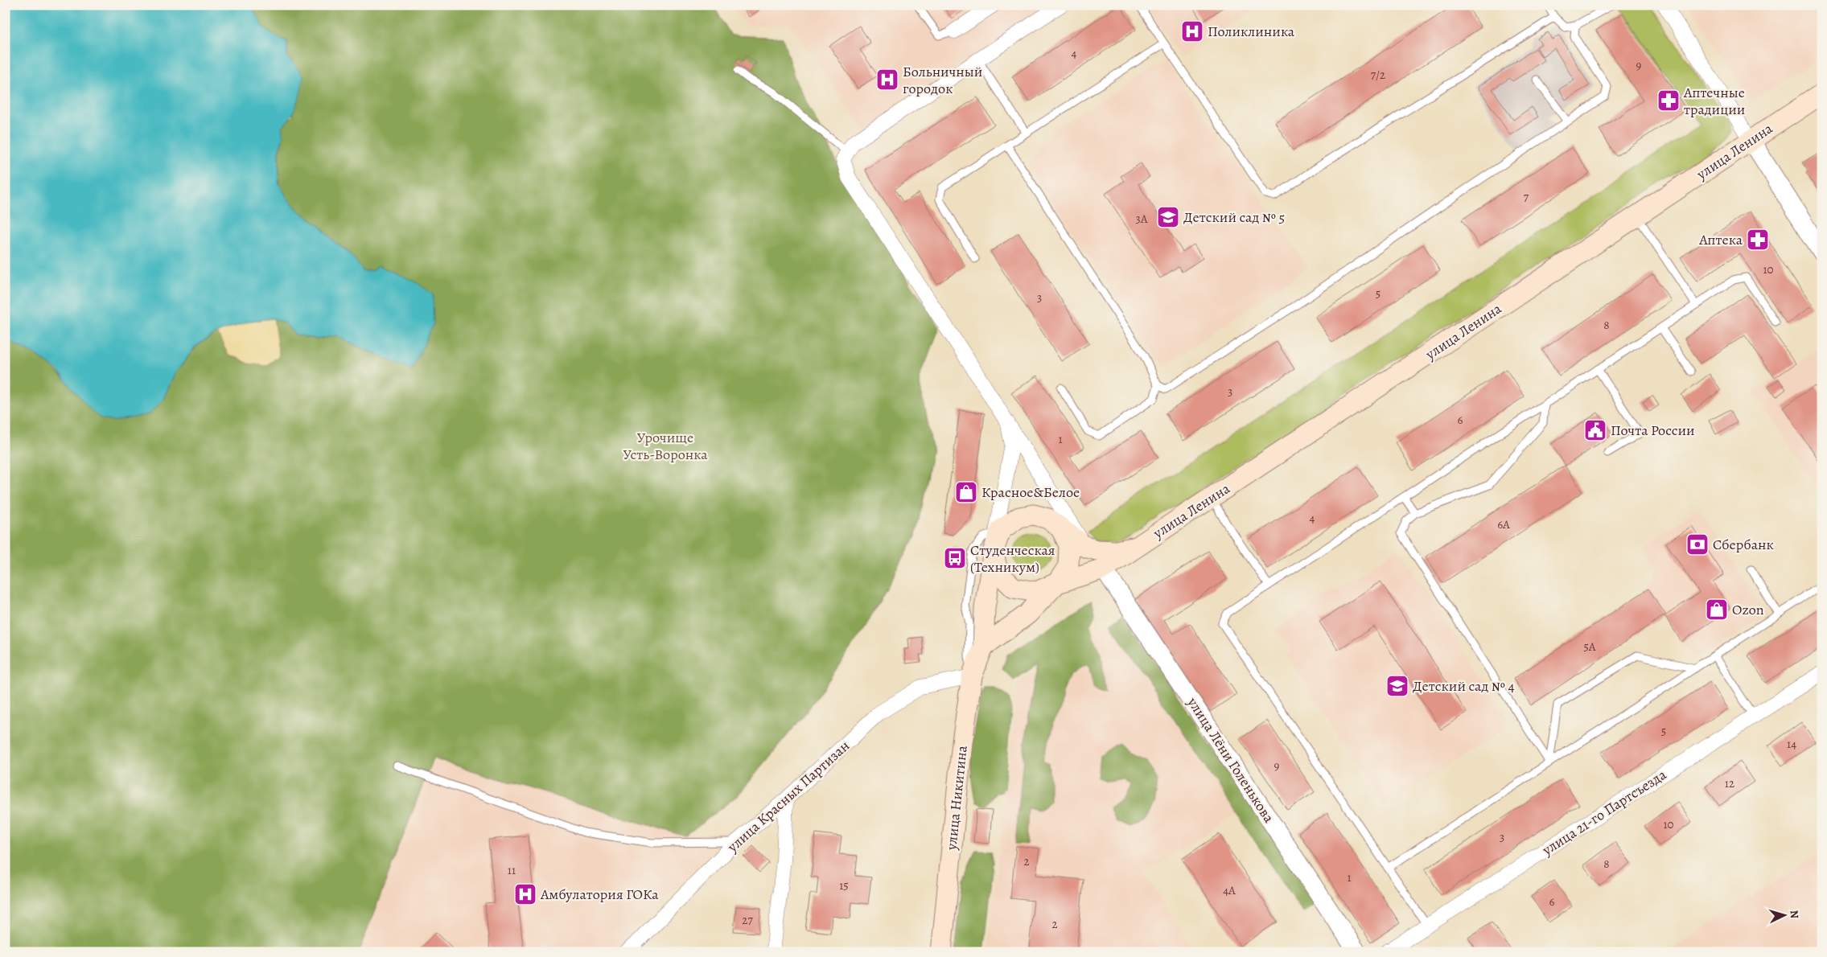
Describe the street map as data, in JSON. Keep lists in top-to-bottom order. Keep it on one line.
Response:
{"streets":{"main road":["улица Ленина","улица Никитина"],"street":["улица Лёни Голенькова","улица Красных Партизан","улица 21-го Партсъезда"]},"crossings":[["улица Ленина","улица Лёни Голенькова"],["улица Ленина","улица Никитина"],["улица Красных Партизан","улица Никитина"]],"parks":["Урочище Усть-Воронка"],"places":{"hospital":["Поликлиника","Больничный городок","Амбулатория ГОКа"],"pharmacy":["Аптечные традиции","Аптека"],"school or university":["Детский сад № 5","Детский сад № 4"],"public building":["Почта России"],"shop":["Красное&Белое","Ozon"],"bank":["Сбербанк"],"bus stop":["Студенческая (Техникум)"]},"house_numbers":["4","9","7/2","7","3А","10","5","3","8","3","6","1","4","6А","5А","5","14","9","12","10","3","2","8","11","1","15","4А","6","27","2"],"north":"right"}
